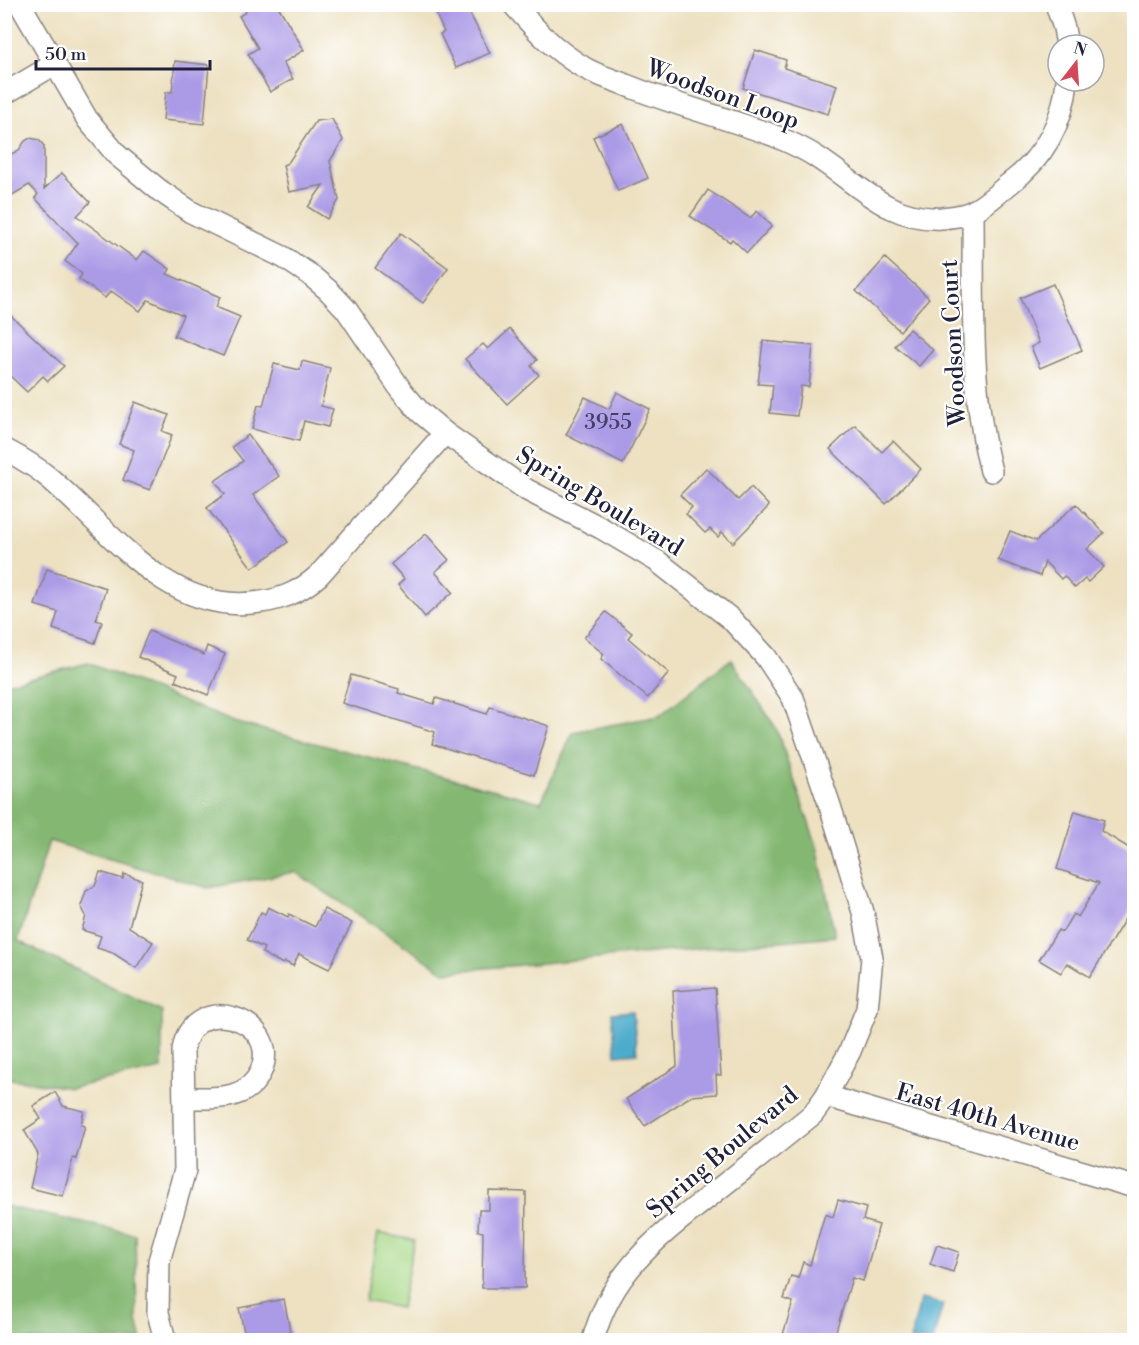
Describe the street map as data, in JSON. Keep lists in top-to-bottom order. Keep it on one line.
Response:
{"streets":{"street":["Woodson Loop","Woodson Court","Spring Boulevard","East 40th Avenue"]},"crossings":[["Woodson Loop","Woodson Court"],["Spring Boulevard","East 40th Avenue"]],"house_numbers":["3955"],"scale_bar":"50 m","north":"top"}
